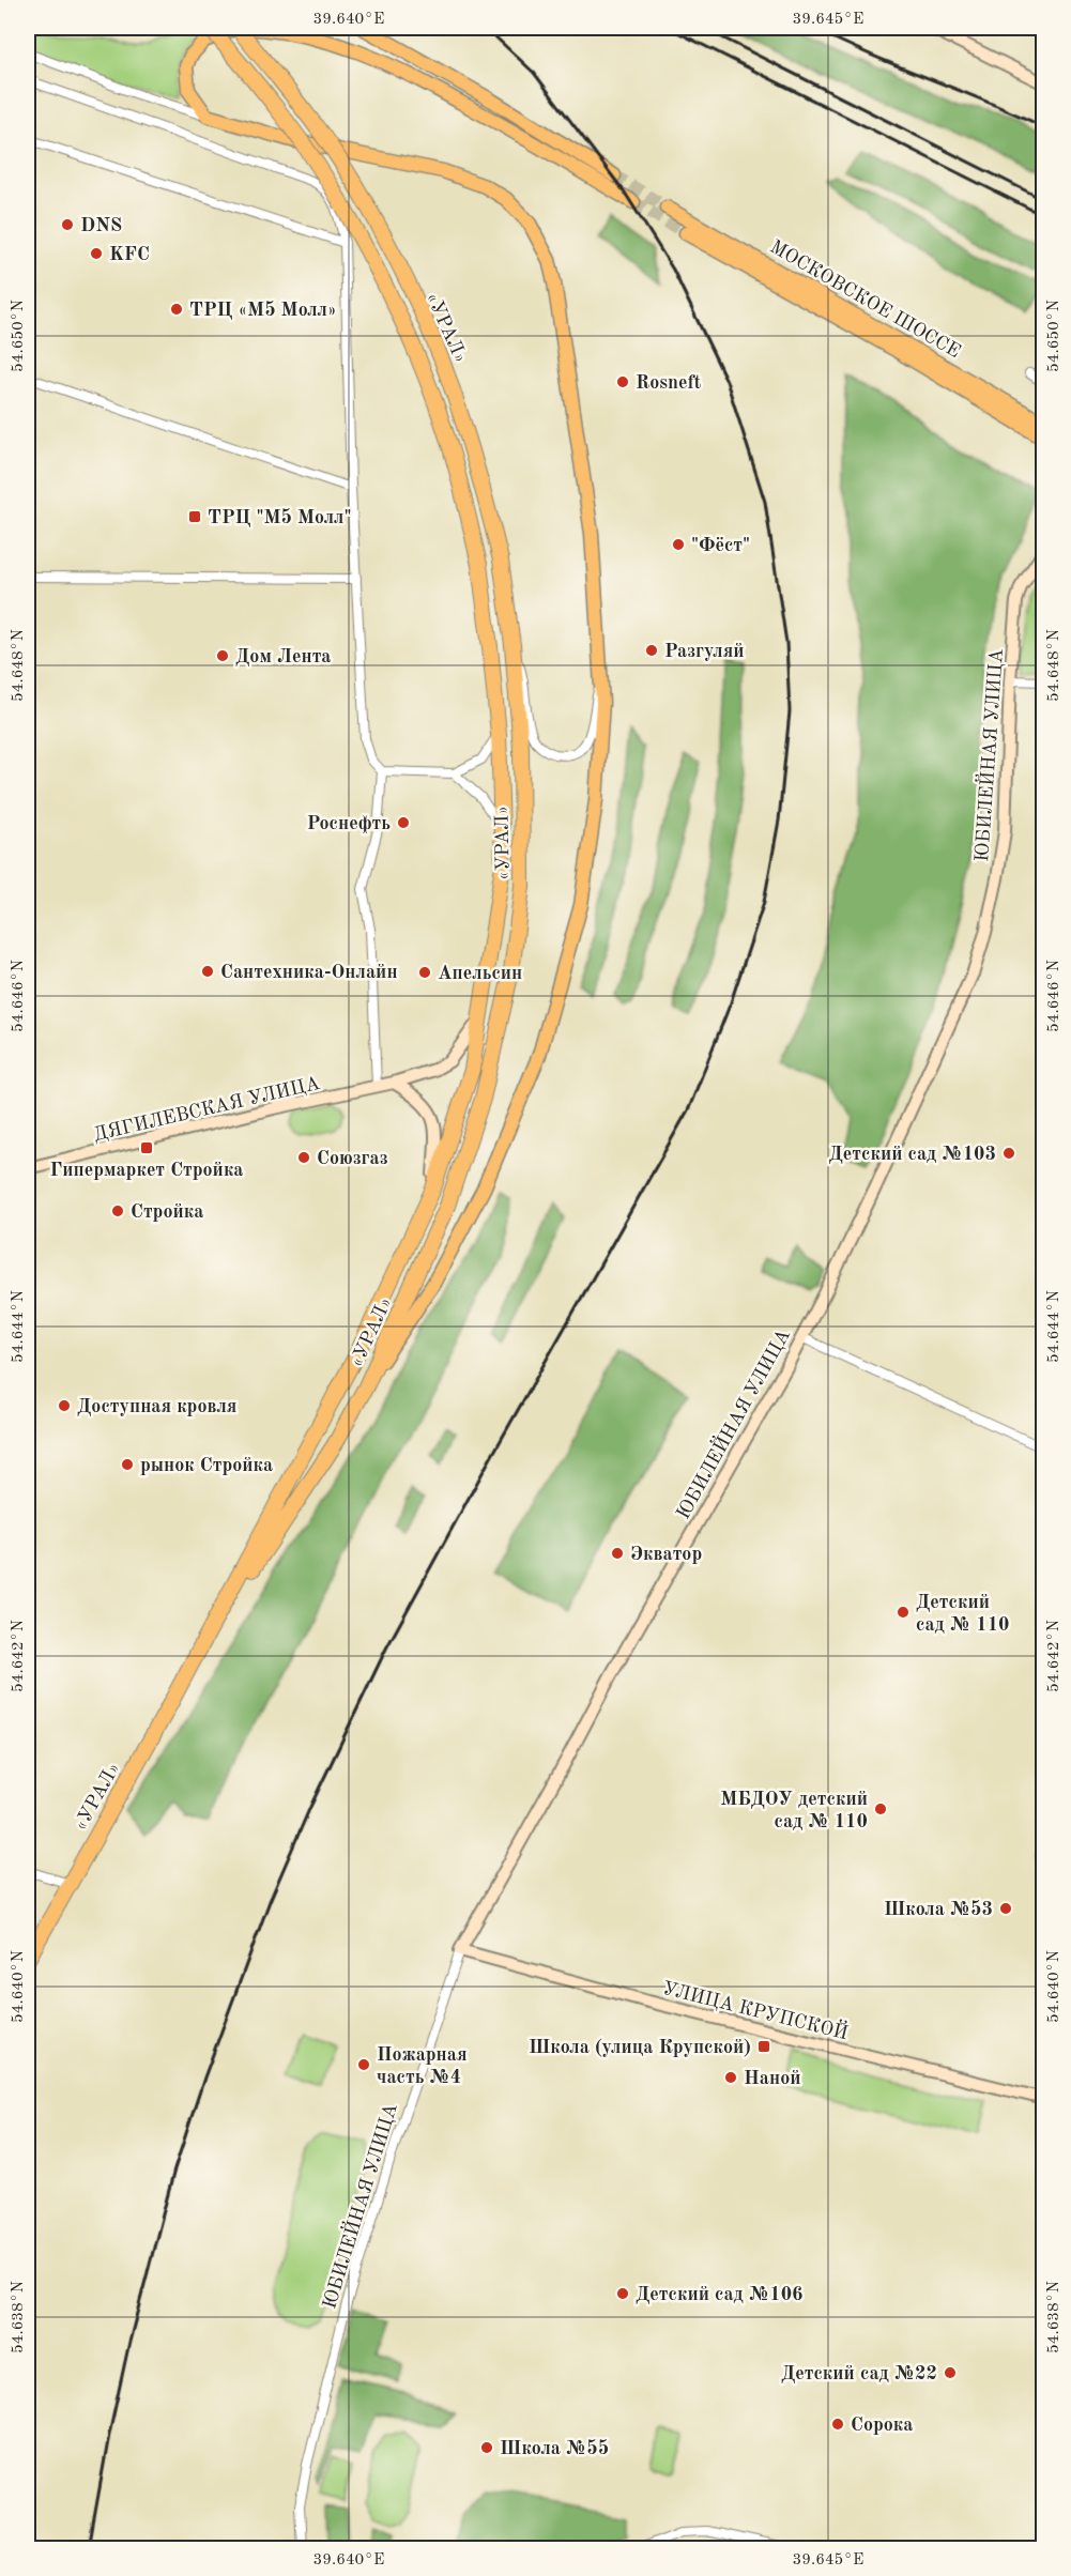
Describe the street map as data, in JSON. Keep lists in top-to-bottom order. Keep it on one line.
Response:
{"streets":{"highway":["«УРАЛ»"],"main road":["МОСКОВСКОЕ ШОССЕ"],"street":["ЮБИЛЕЙНАЯ УЛИЦА","ДЯГИЛЕВСКАЯ УЛИЦА","УЛИЦА КРУПСКОЙ"]},"crossings":[["«УРАЛ»","ДЯГИЛЕВСКАЯ УЛИЦА"],["ЮБИЛЕЙНАЯ УЛИЦА","УЛИЦА КРУПСКОЙ"]],"places":{"other":["DNS","KFC","ТРЦ «М5 Молл»","Rosneft","\"Фёст\"","Разгуляй","Дом Лента","Роснефть","Сантехника-Онлайн","Апельсин","Детский сад №103","Союзгаз","Стройка","Доступная кровля","рынок Стройка","Экватор","Детский сад № 110","МБДОУ детский сад № 110","Школа №53","Пожарная часть №4","Наной","Детский сад №106","Детский сад №22","Сорока","Школа №55"],"transit":["ТРЦ \"М5 Молл\"","Гипермаркет Стройка","Школа (улица Крупской)"]},"coordinates":["39.640°E","39.645°E","54.650°N","54.648°N","54.646°N","54.644°N","54.642°N","54.640°N","54.638°N"]}
